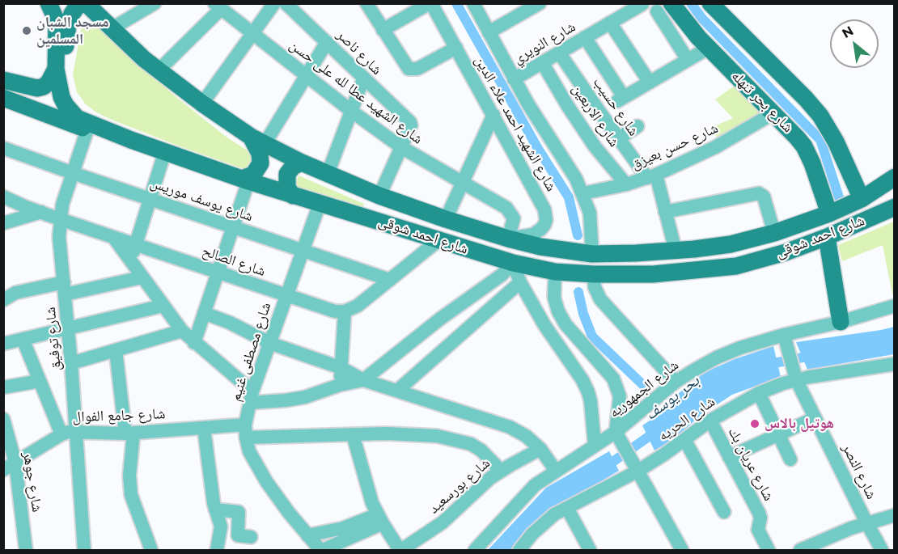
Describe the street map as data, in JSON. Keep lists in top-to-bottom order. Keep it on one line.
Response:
{"streets":{"main road":["شارع بحر تنهله","شارع احمد شوقى"],"street":["شارع النويري","شارع ناصر","شارع الشهيد عطا لله على حسن","شارع حسيب","شارع الاربعين","شارع الشهيد احمد علاء الدين","شارع حسن بعيزق","شارع يوسف موريس","شارع الصالح","شارع توفيق","شارع مصطفى غنيم","شارع الجمهوريه","شارع جامع الفوال","شارع الحريه","شارع عريان بك","شارع النصر","شارع جوهر","شارع بورسعيد"]},"crossings":[["شارع النويري","شارع حسيب"],["شارع النويري","شارع الاربعين"],["شارع النويري","شارع الشهيد احمد علاء الدين"],["شارع ناصر","شارع الشهيد عطا لله على حسن"],["شارع الشهيد عطا لله على حسن","شارع الشهيد احمد علاء الدين"],["شارع الشهيد عطا لله على حسن","شارع احمد شوقى"],["شارع بحر تنهله","شارع حسن بعيزق"],["شارع بحر تنهله","شارع احمد شوقى"],["شارع حسيب","شارع حسن بعيزق"],["شارع الاربعين","شارع حسن بعيزق"],["شارع الشهيد احمد علاء الدين","شارع حسن بعيزق"],["شارع الشهيد احمد علاء الدين","شارع احمد شوقى"],["شارع يوسف موريس","شارع توفيق"],["شارع يوسف موريس","شارع مصطفى غنيم"],["شارع احمد شوقى","شارع مصطفى غنيم"],["شارع الصالح","شارع توفيق"],["شارع الصالح","شارع مصطفى غنيم"],["شارع توفيق","شارع جامع الفوال"],["شارع مصطفى غنيم","شارع جامع الفوال"],["شارع الجمهوريه","شارع النصر"],["شارع جامع الفوال","شارع جوهر"],["شارع جامع الفوال","شارع بورسعيد"],["شارع الحريه","شارع عريان بك"],["شارع الحريه","شارع النصر"]],"water":["بحر يوسف"],"places":["مسجد الشبان المسلمين","هوتيل بالاس"],"north":"top left"}
